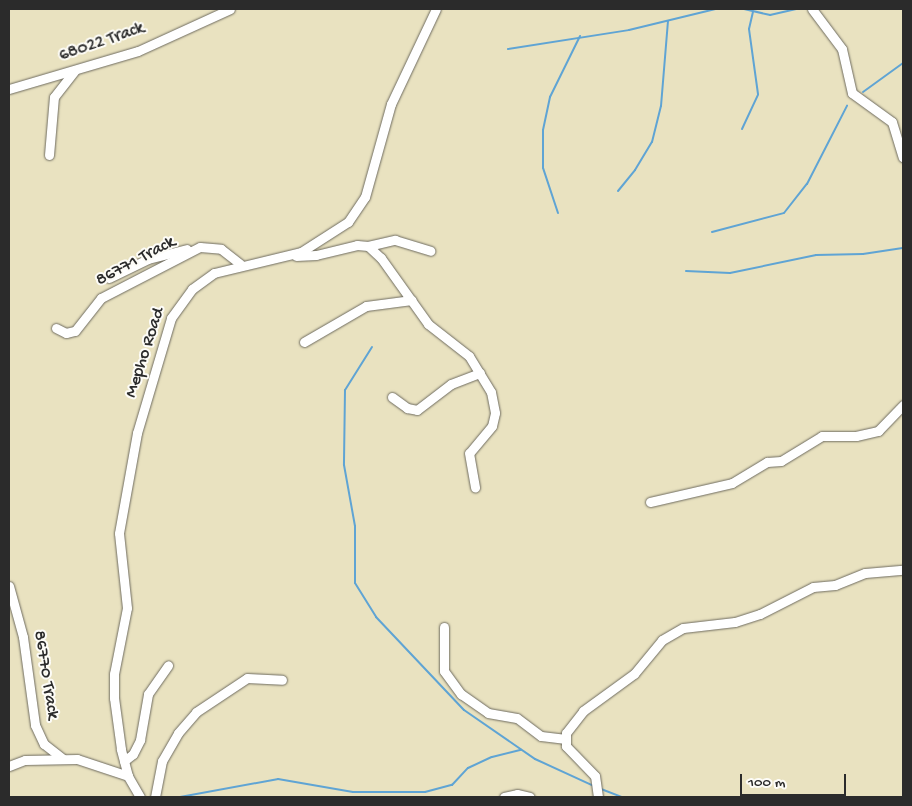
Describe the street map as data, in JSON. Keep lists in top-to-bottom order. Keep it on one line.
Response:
{"streets":{"street":["68022 Track","86771 Track","Mepho Road","86770 Track"]},"crossings":[["86771 Track","Mepho Road"]],"scale_bar":"100 m"}
